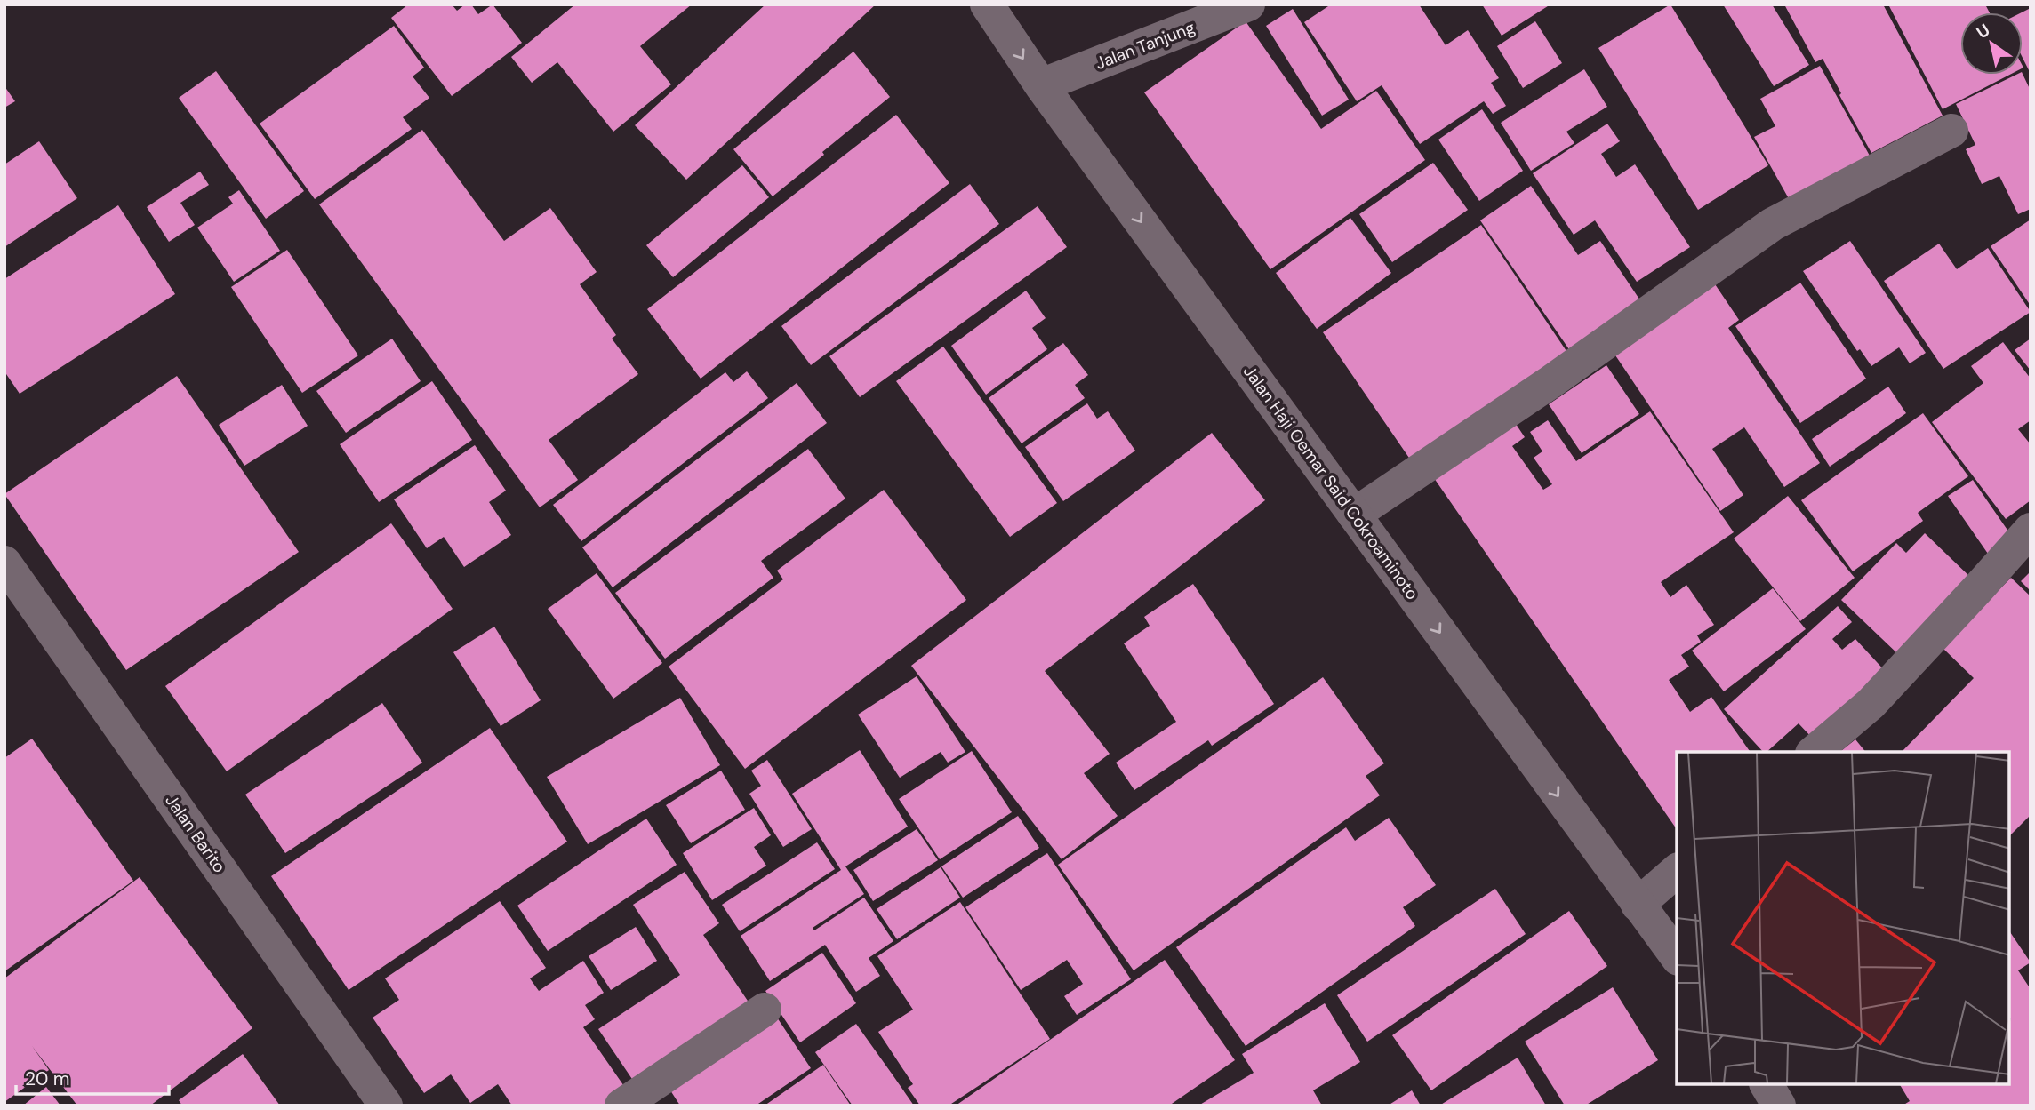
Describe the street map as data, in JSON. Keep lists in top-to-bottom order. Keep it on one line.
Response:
{"streets":{"street":["Jalan Tanjung","Jalan Haji Oemar Said Cokroaminoto","Jalan Barito"]},"crossings":[["Jalan Tanjung","Jalan Haji Oemar Said Cokroaminoto"]],"one_way":["Jalan Haji Oemar Said Cokroaminoto"],"scale_bar":"20 m","north":"top left"}
